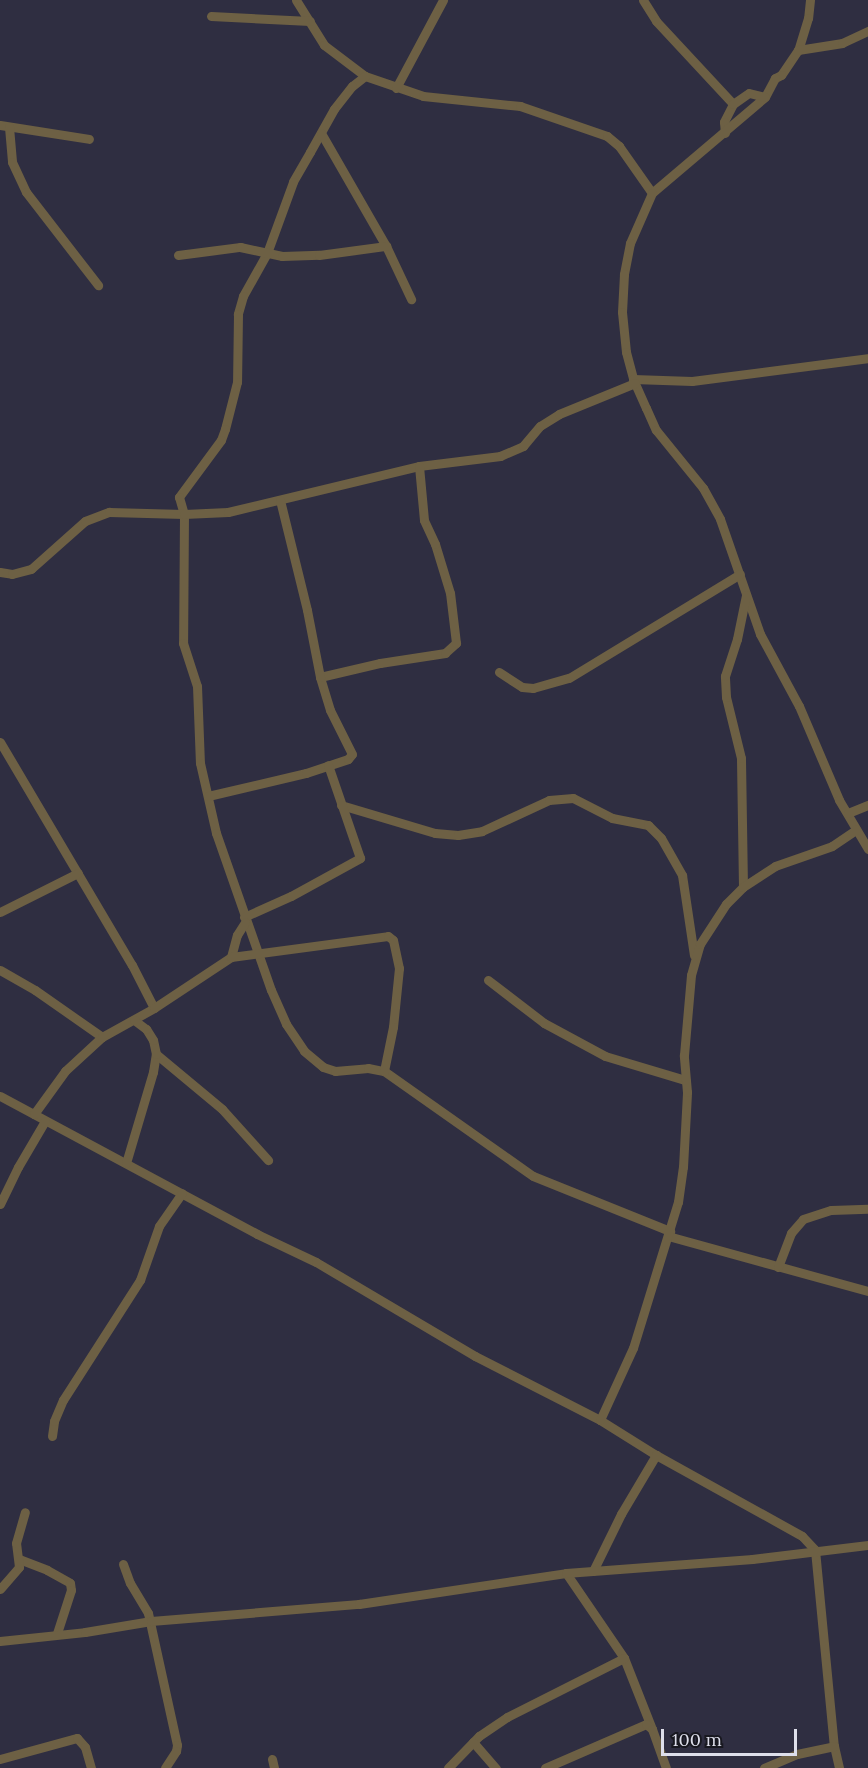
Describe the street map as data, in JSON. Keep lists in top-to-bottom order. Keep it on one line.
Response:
{"scale_bar":"100 m"}
